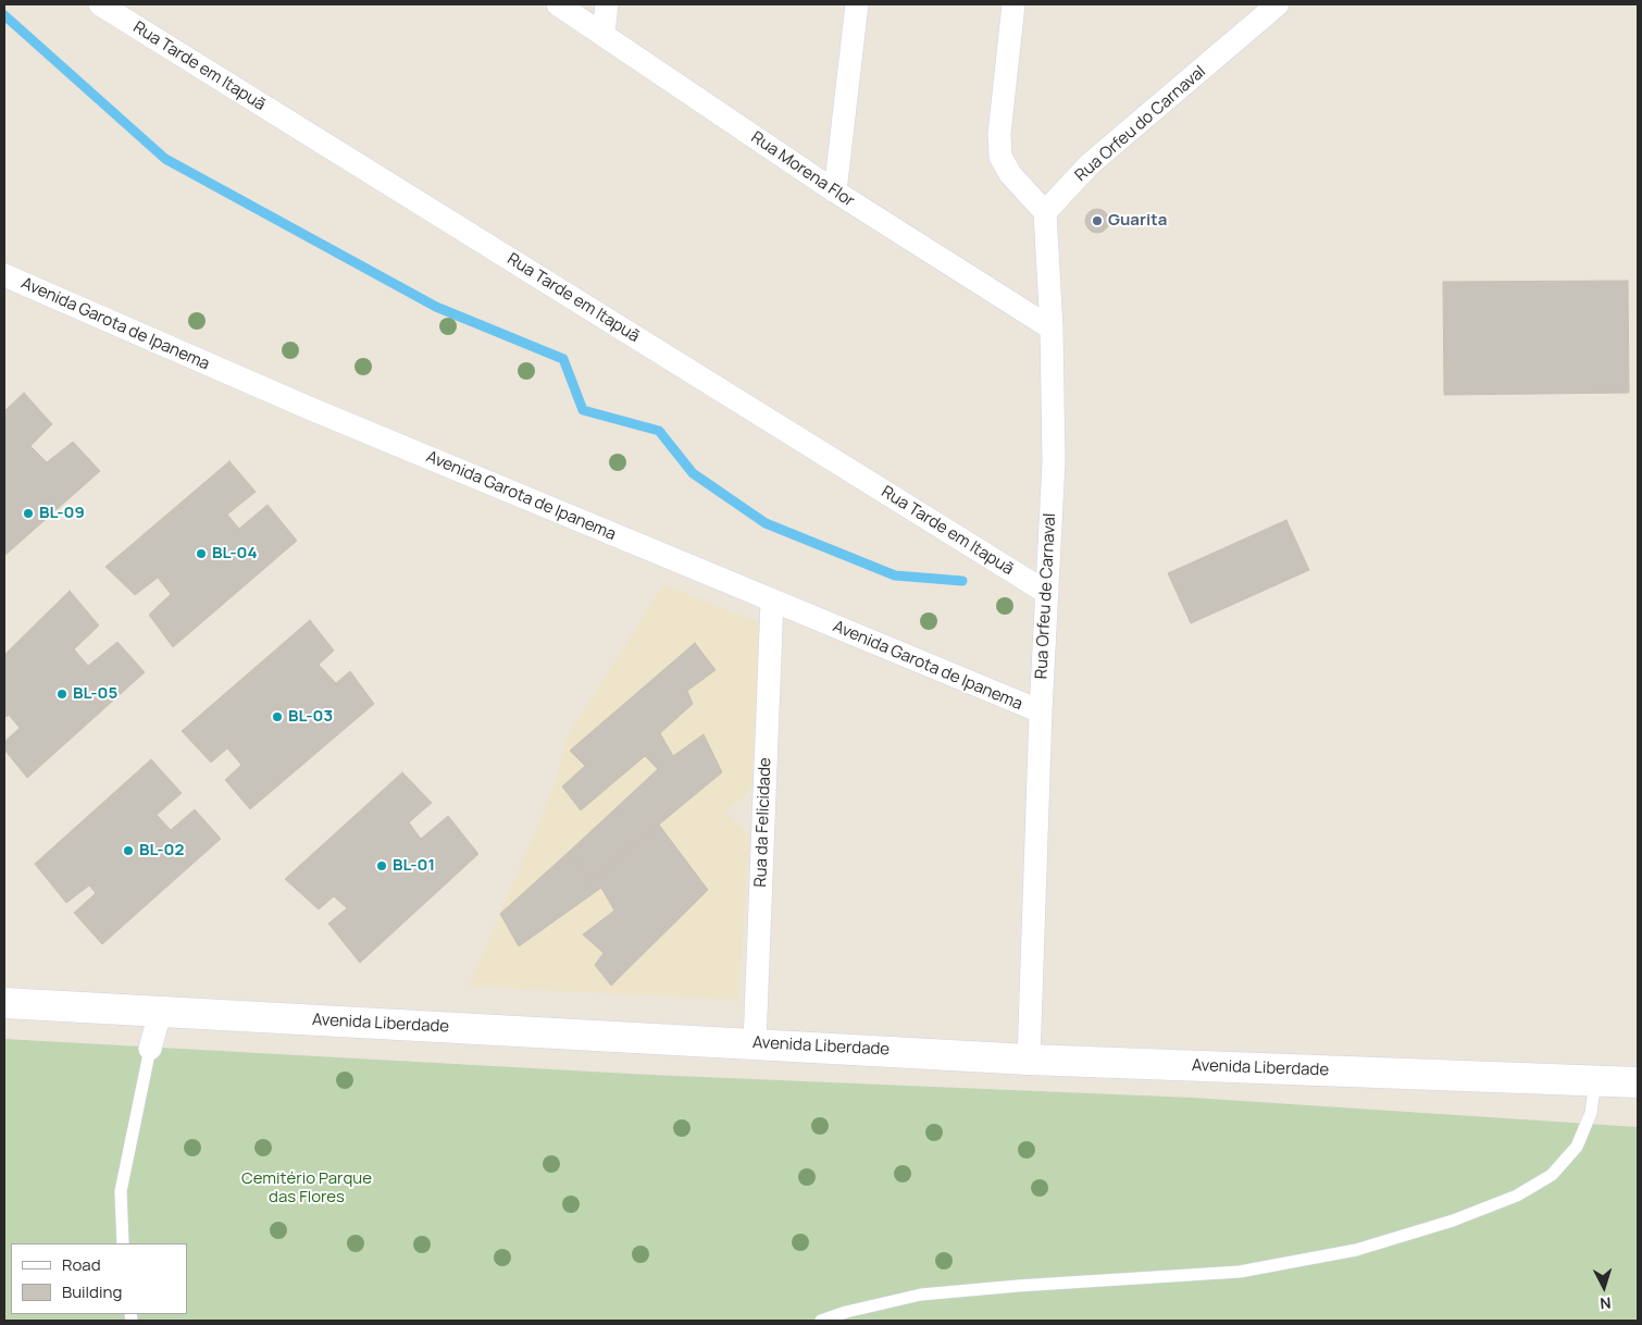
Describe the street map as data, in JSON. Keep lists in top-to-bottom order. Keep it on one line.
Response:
{"streets":{"main road":["Avenida Liberdade"],"street":["Rua Tarde em Itapuã","Rua Orfeu do Carnaval","Rua Morena Flor","Avenida Garota de Ipanema","Rua Orfeu de Carnaval","Rua da Felicidade"]},"crossings":[["Rua Tarde em Itapuã","Rua Orfeu de Carnaval"],["Rua Morena Flor","Rua Orfeu de Carnaval"],["Avenida Garota de Ipanema","Rua Orfeu de Carnaval"],["Avenida Garota de Ipanema","Rua da Felicidade"],["Rua Orfeu de Carnaval","Avenida Liberdade"],["Rua da Felicidade","Avenida Liberdade"]],"parks":["Cemitério Parque das Flores"],"places":["Guarita","BL-09","BL-04","BL-05","BL-03","BL-02","BL-01"],"legend":["Road","Building"],"north":"bottom"}
